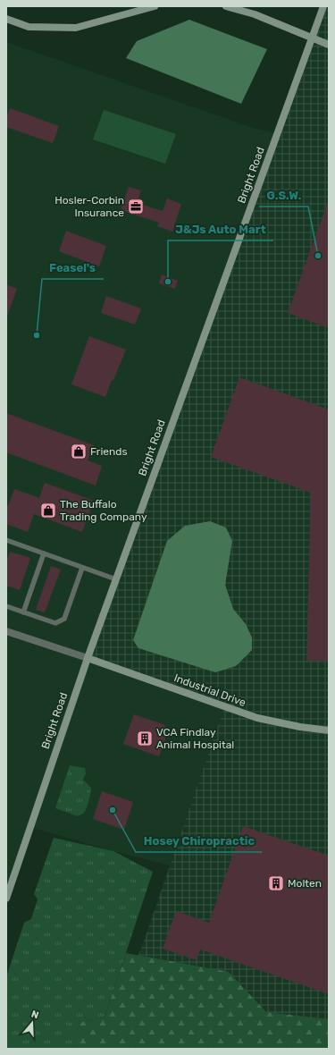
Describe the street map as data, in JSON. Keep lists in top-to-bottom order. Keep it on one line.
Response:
{"streets":{"main road":["Bright Road","Industrial Drive"]},"crossings":[["Bright Road","Industrial Drive"]],"places":{"office":["Hosler-Corbin Insurance"],"other":["G.S.W.","J&Js Auto Mart","Feasel's","Hosey Chiropractic"],"shop":["Friends","The Buffalo Trading Company"],"building":["VCA Findlay Animal Hospital","Molten"]},"north":"top"}
